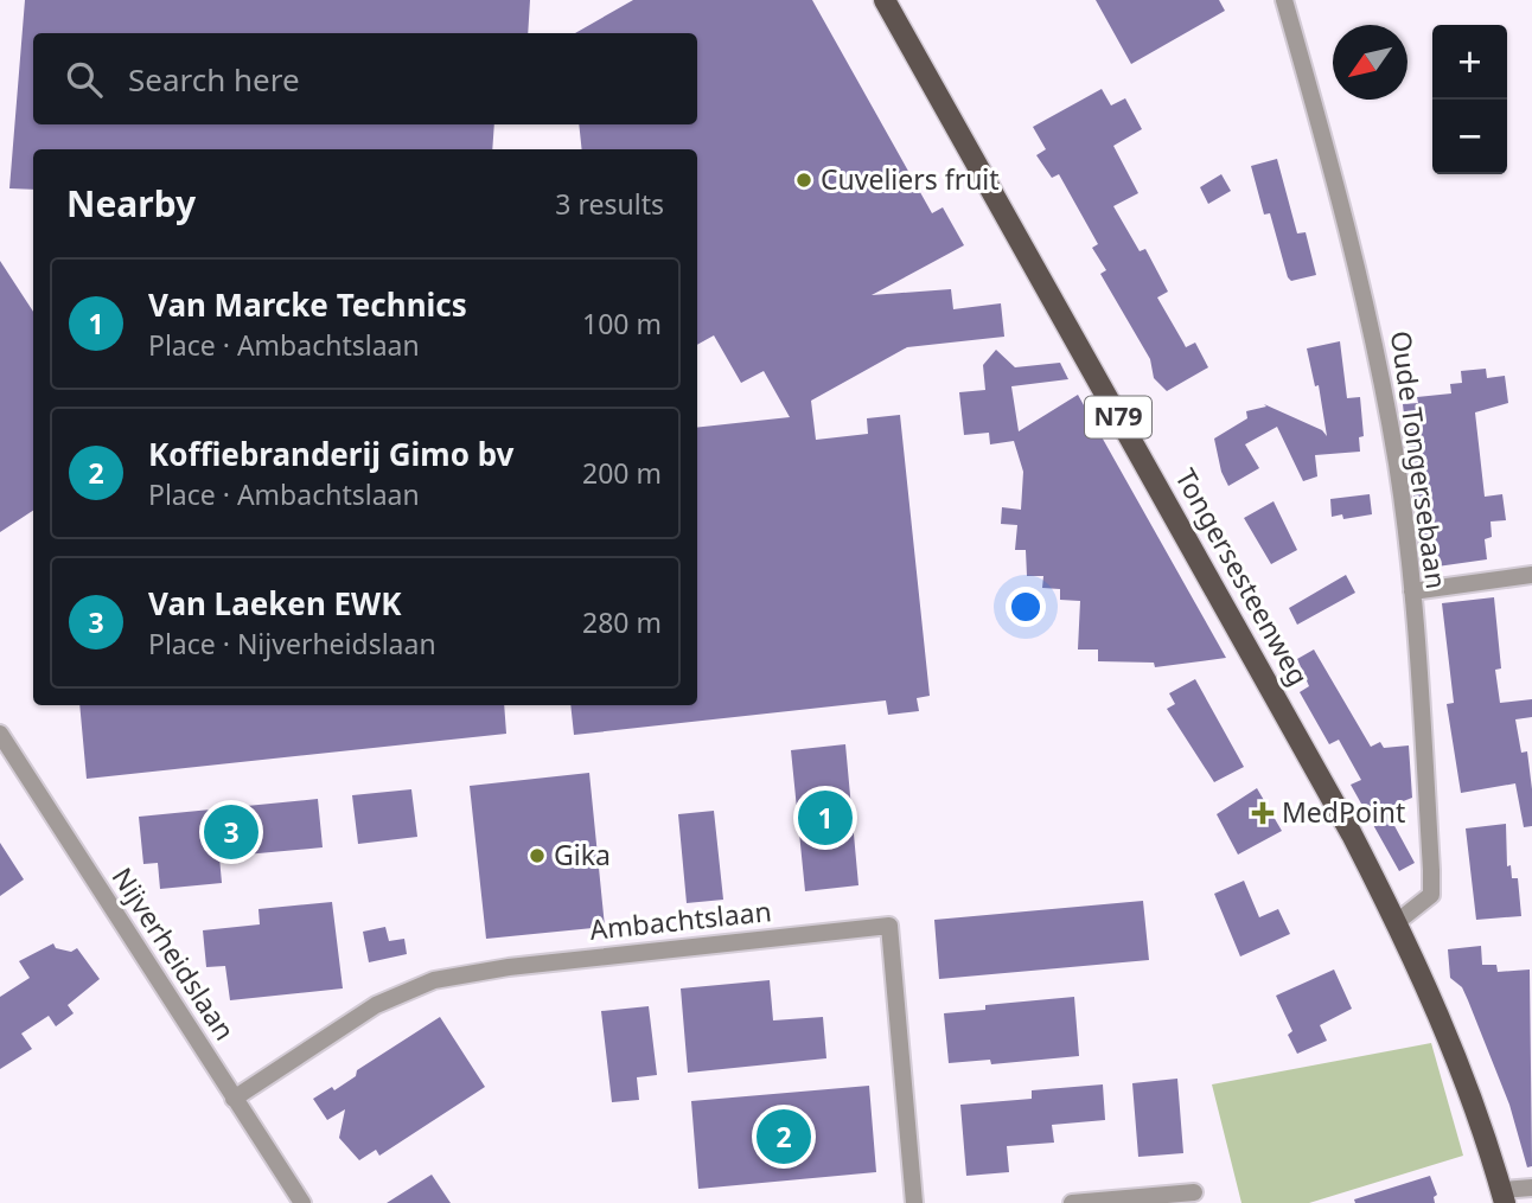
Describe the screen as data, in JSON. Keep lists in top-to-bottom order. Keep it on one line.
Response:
{"streets":{"main road":["N79","Tongersesteenweg"],"street":["Oude Tongersebaan","Ambachtslaan","Nijverheidslaan"]},"crossings":[["Oude Tongersebaan","Tongersesteenweg"],["Ambachtslaan","Nijverheidslaan"]],"places":{"other":["Cuveliers fruit","Gika"],"health":["MedPoint"]},"north":"bottom left","page":{"map_buttons":["+","−"],"search":"Search here","heading":["Nearby","3 results"],"list":[{"mark":"1","name":"Van Marcke Technics","note":"Place · Ambachtslaan","value":"100 m"},{"mark":"2","name":"Koffiebranderij Gimo bv","note":"Place · Ambachtslaan","value":"200 m"},{"mark":"3","name":"Van Laeken EWK","note":"Place · Nijverheidslaan","value":"280 m"}],"pins":["1","3","2"]}}
